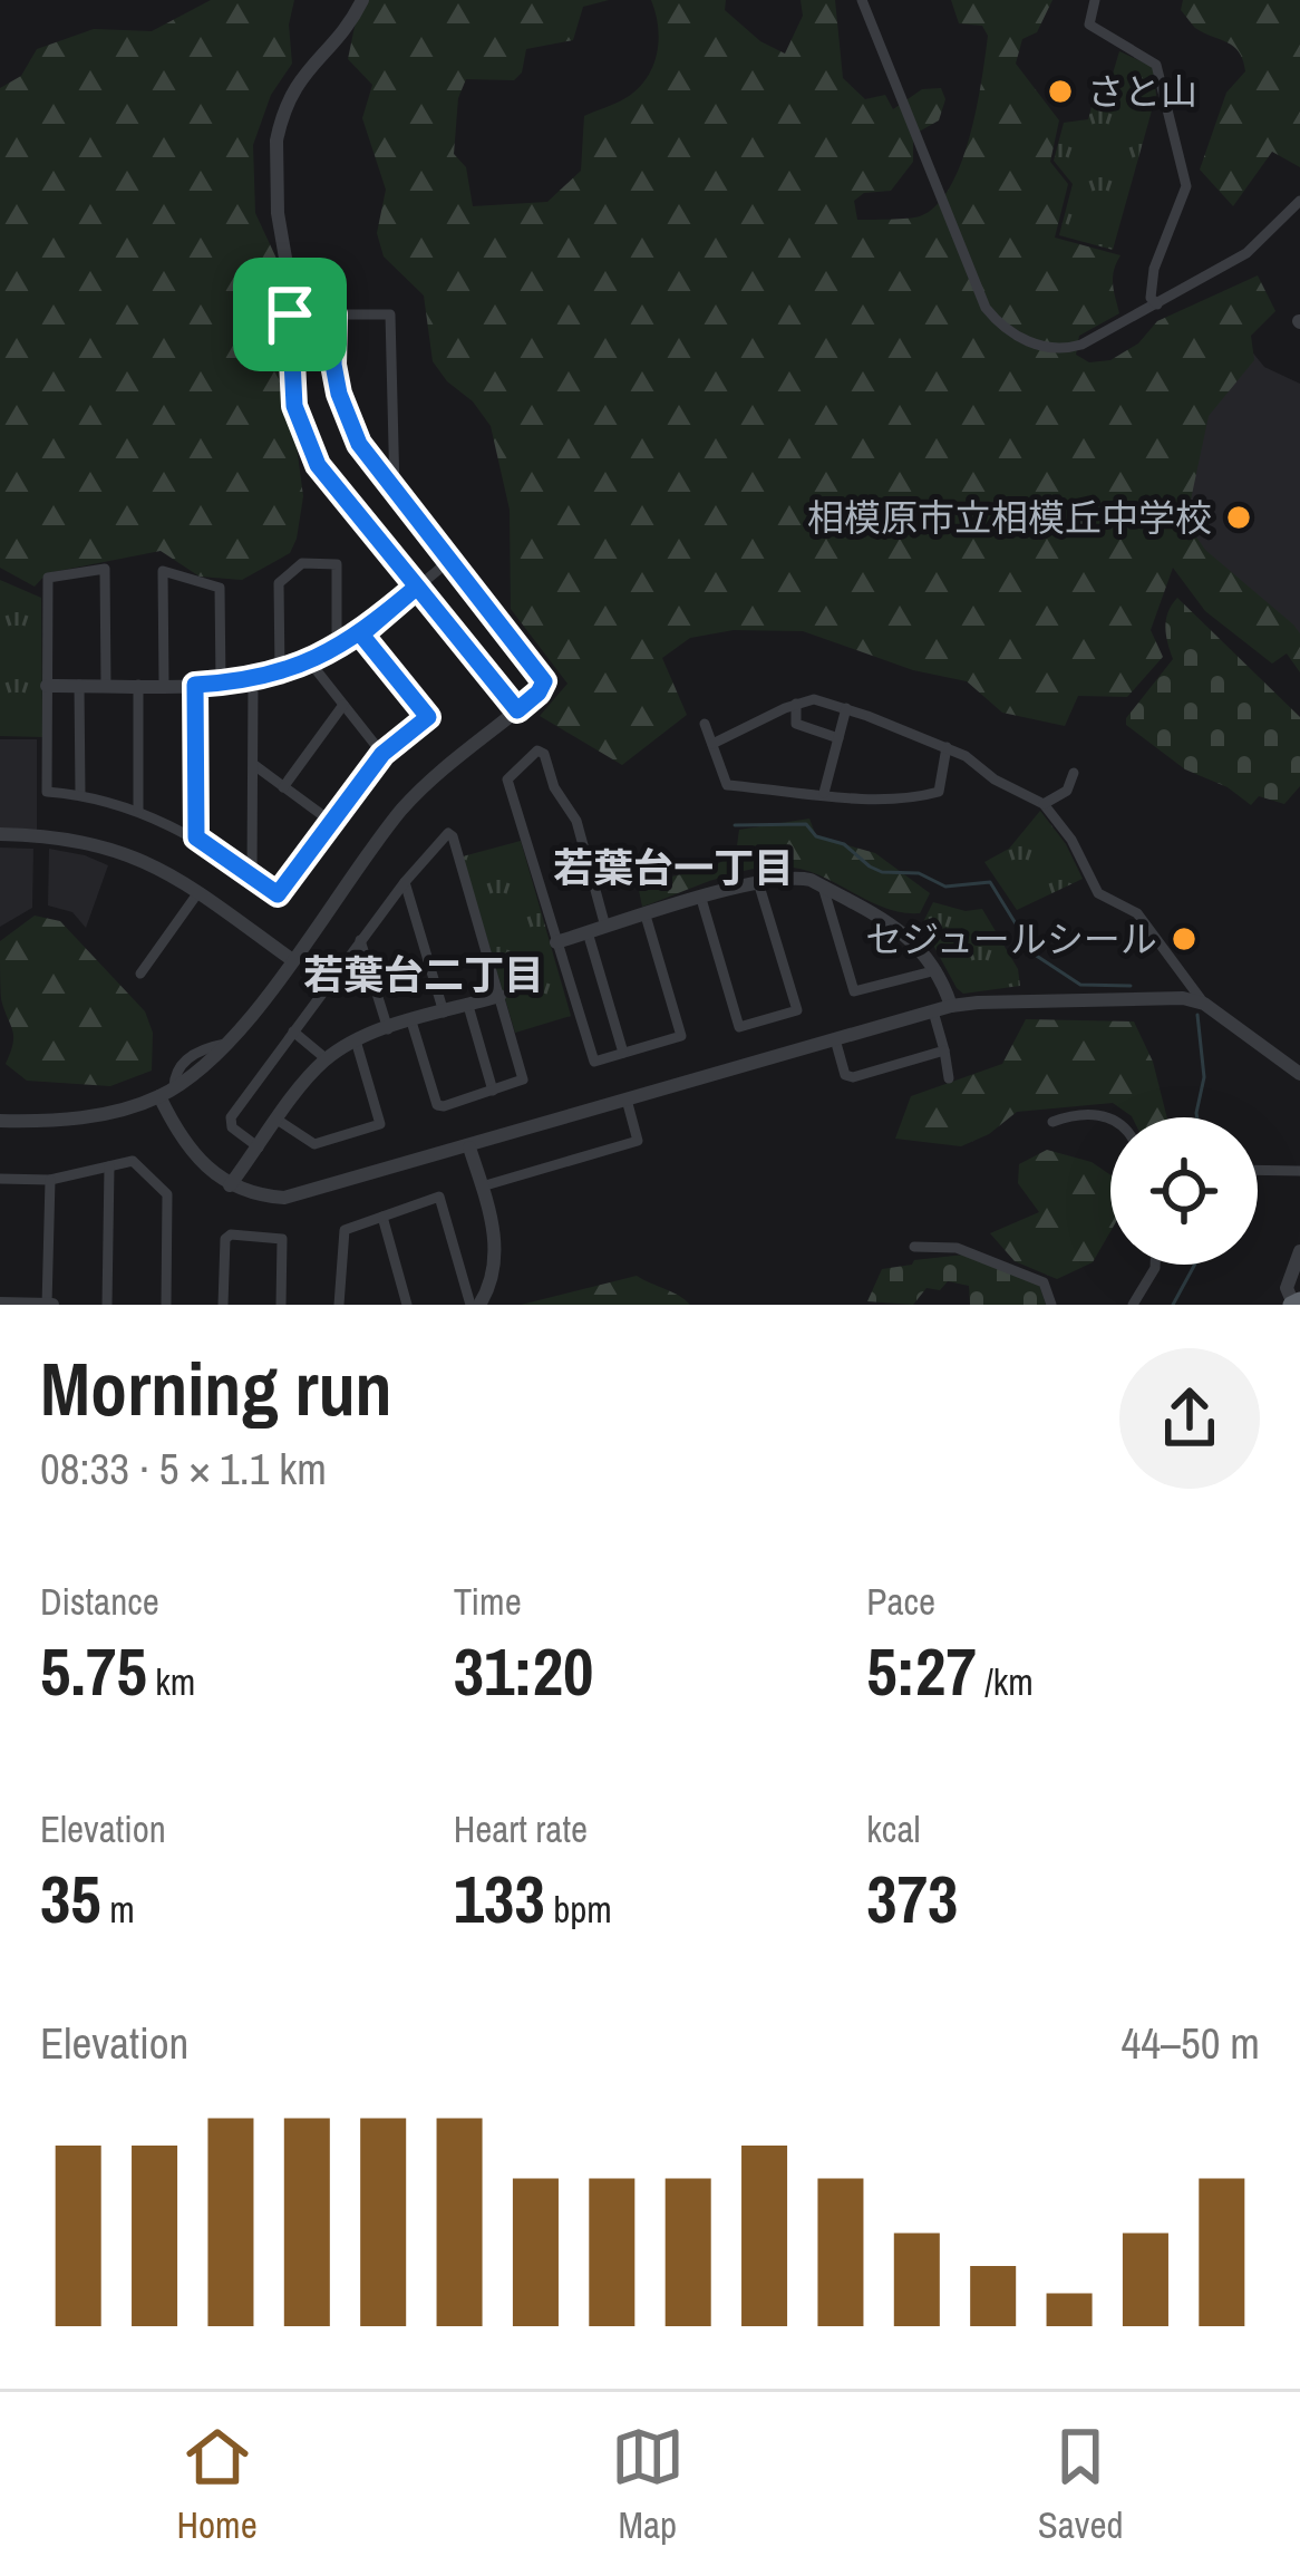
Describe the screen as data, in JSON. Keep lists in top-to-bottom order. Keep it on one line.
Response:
{"districts":["若葉台一丁目","若葉台二丁目"],"places":["さと山","相模原市立相模丘中学校","セジュールシール"],"page":{"heading":["Morning run","08:33 · 5 × 1.1 km"],"stats":[["Distance","5.75 km"],["Time","31:20"],["Pace","5:27 /km"],["Elevation","35 m"],["Heart rate","133 bpm"],["kcal","373"]],"chart":["Elevation","44–50 m"],"tabs":["Home","Map","Saved"]}}
